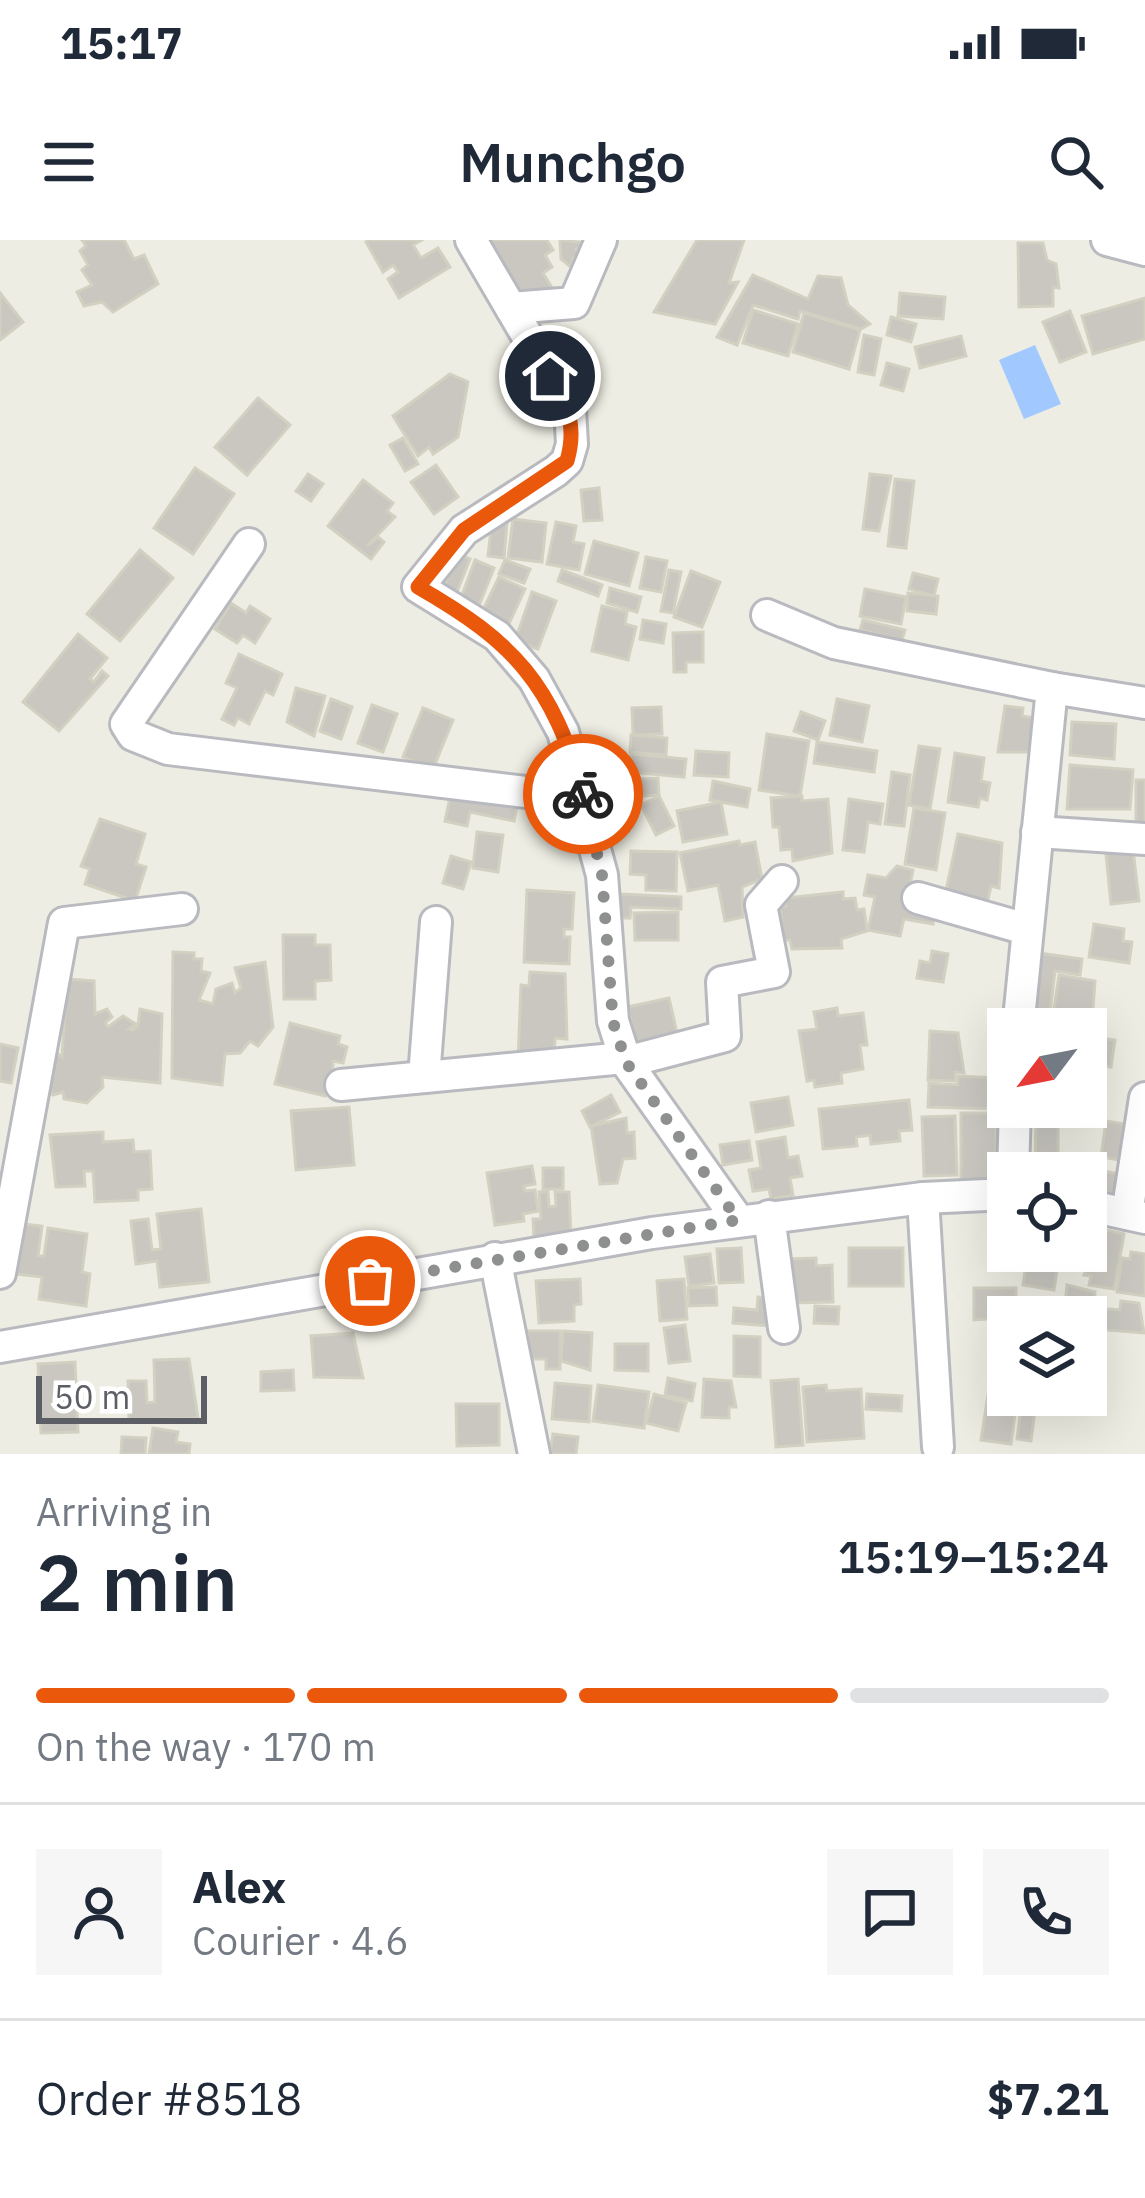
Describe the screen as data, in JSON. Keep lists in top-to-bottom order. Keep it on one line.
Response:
{"scale_bar":"50 m","north":"bottom left","page":{"status":"15:17","header":"Munchgo","scale":"50 m","heading":["2 min","Arriving in","15:19–15:24"],"panel":["Alex","Courier · 4.6","Order #8518","$7.21"],"bar":"On the way · 170 m"}}
